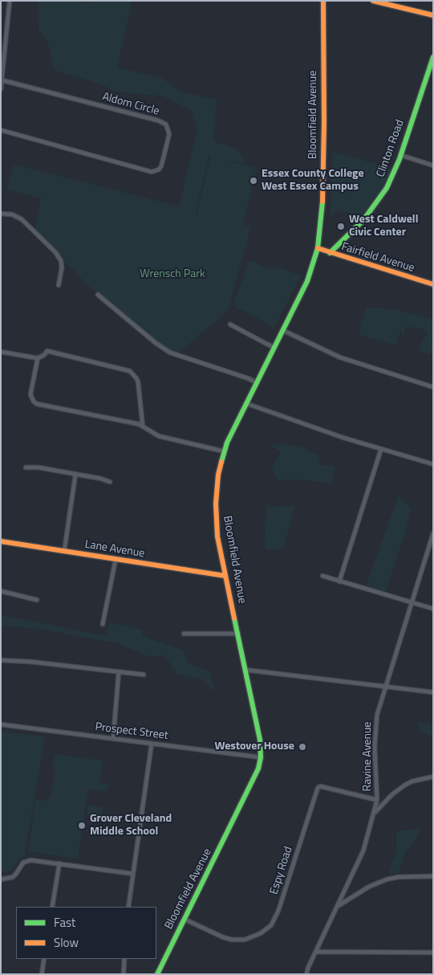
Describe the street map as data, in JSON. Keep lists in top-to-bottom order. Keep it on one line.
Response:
{"streets":{"main road":["Bloomfield Avenue","Clinton Road","Fairfield Avenue","Lane Avenue"],"street":["Aldom Circle","Prospect Street","Ravine Avenue","Espy Road"]},"crossings":[["Bloomfield Avenue","Fairfield Avenue"],["Bloomfield Avenue","Lane Avenue"],["Bloomfield Avenue","Prospect Street"],["Bloomfield Avenue","Espy Road"],["Clinton Road","Fairfield Avenue"],["Ravine Avenue","Espy Road"]],"parks":["Wrensch Park"],"places":["Essex County College West Essex Campus","West Caldwell Civic Center","Westover House","Grover Cleveland Middle School"],"legend":["Fast","Slow"]}
